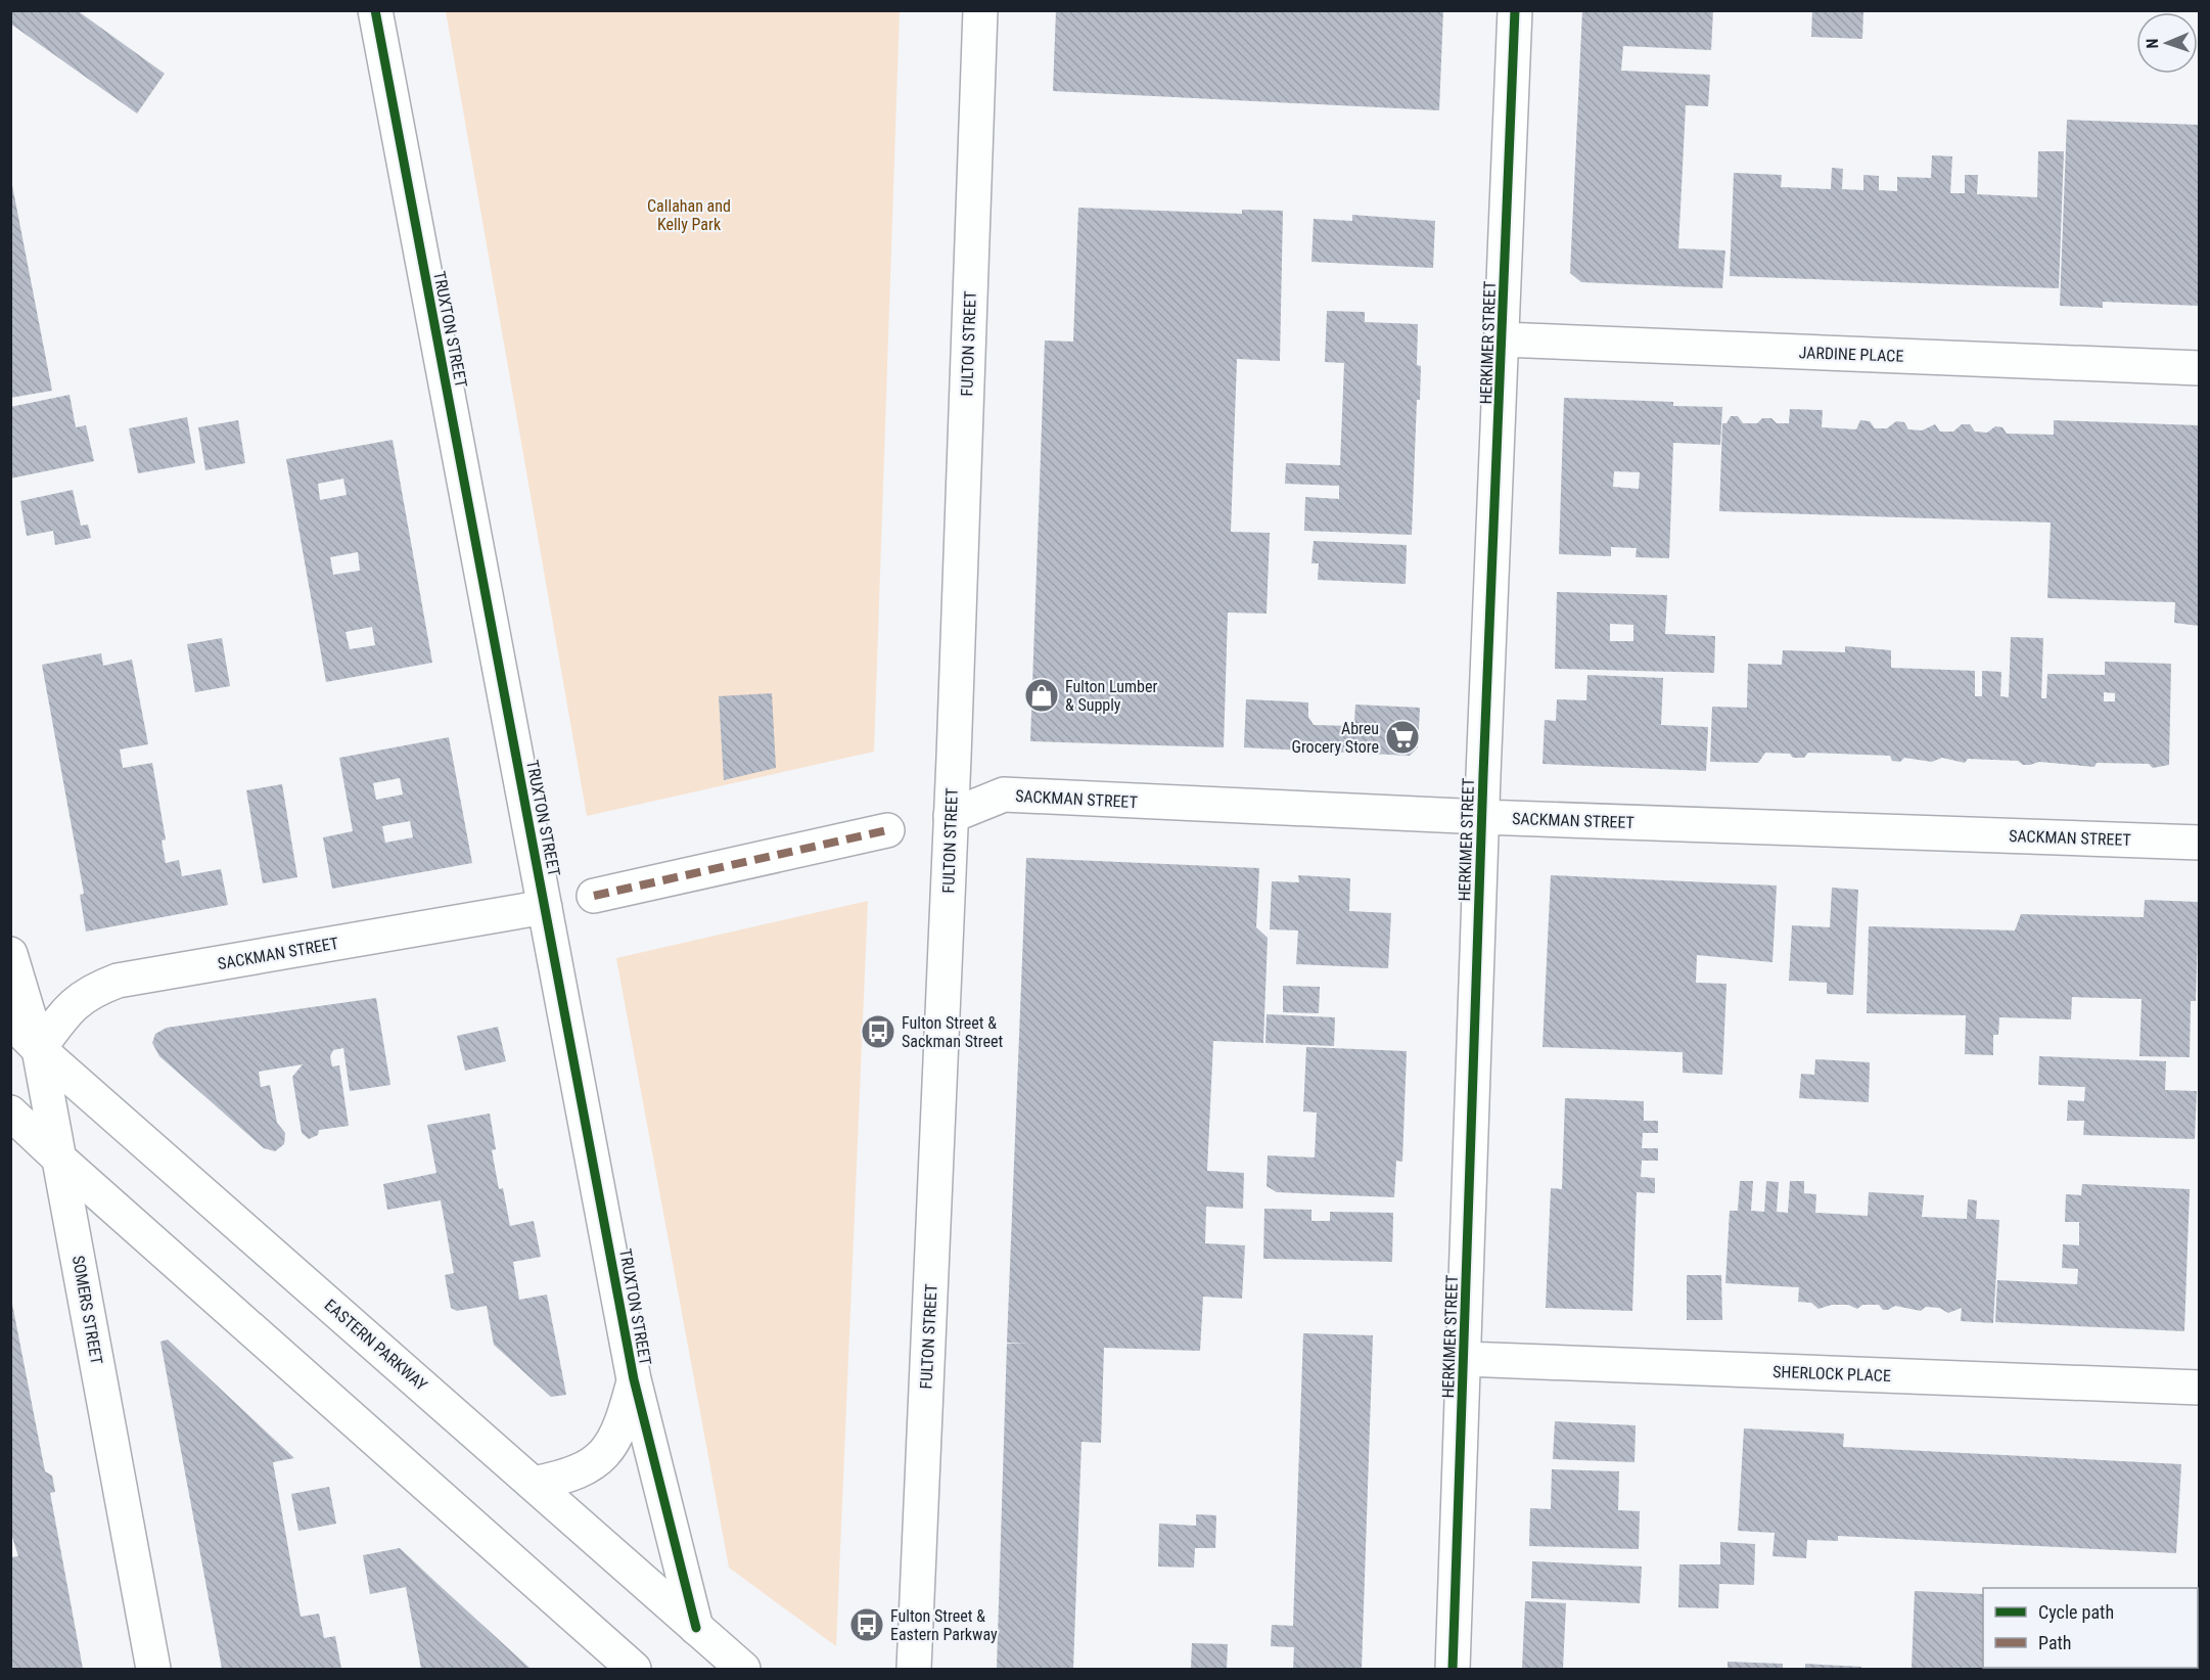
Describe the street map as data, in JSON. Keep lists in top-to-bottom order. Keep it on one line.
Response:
{"streets":{"street":["TRUXTON STREET","HERKIMER STREET","FULTON STREET","JARDINE PLACE","SACKMAN STREET","SOMERS STREET","EASTERN PARKWAY","SHERLOCK PLACE"]},"crossings":[["TRUXTON STREET","SACKMAN STREET"],["TRUXTON STREET","EASTERN PARKWAY"],["HERKIMER STREET","JARDINE PLACE"],["HERKIMER STREET","SACKMAN STREET"],["HERKIMER STREET","SHERLOCK PLACE"],["FULTON STREET","SACKMAN STREET"],["SACKMAN STREET","SOMERS STREET"],["SACKMAN STREET","EASTERN PARKWAY"],["SOMERS STREET","EASTERN PARKWAY"]],"parks":["Callahan and Kelly Park"],"places":{"shop":["Fulton Lumber & Supply"],"supermarket":["Abreu Grocery Store"],"bus stop":["Fulton Street & Sackman Street","Fulton Street & Eastern Parkway"]},"legend":["Cycle path","Path"],"north":"left"}
